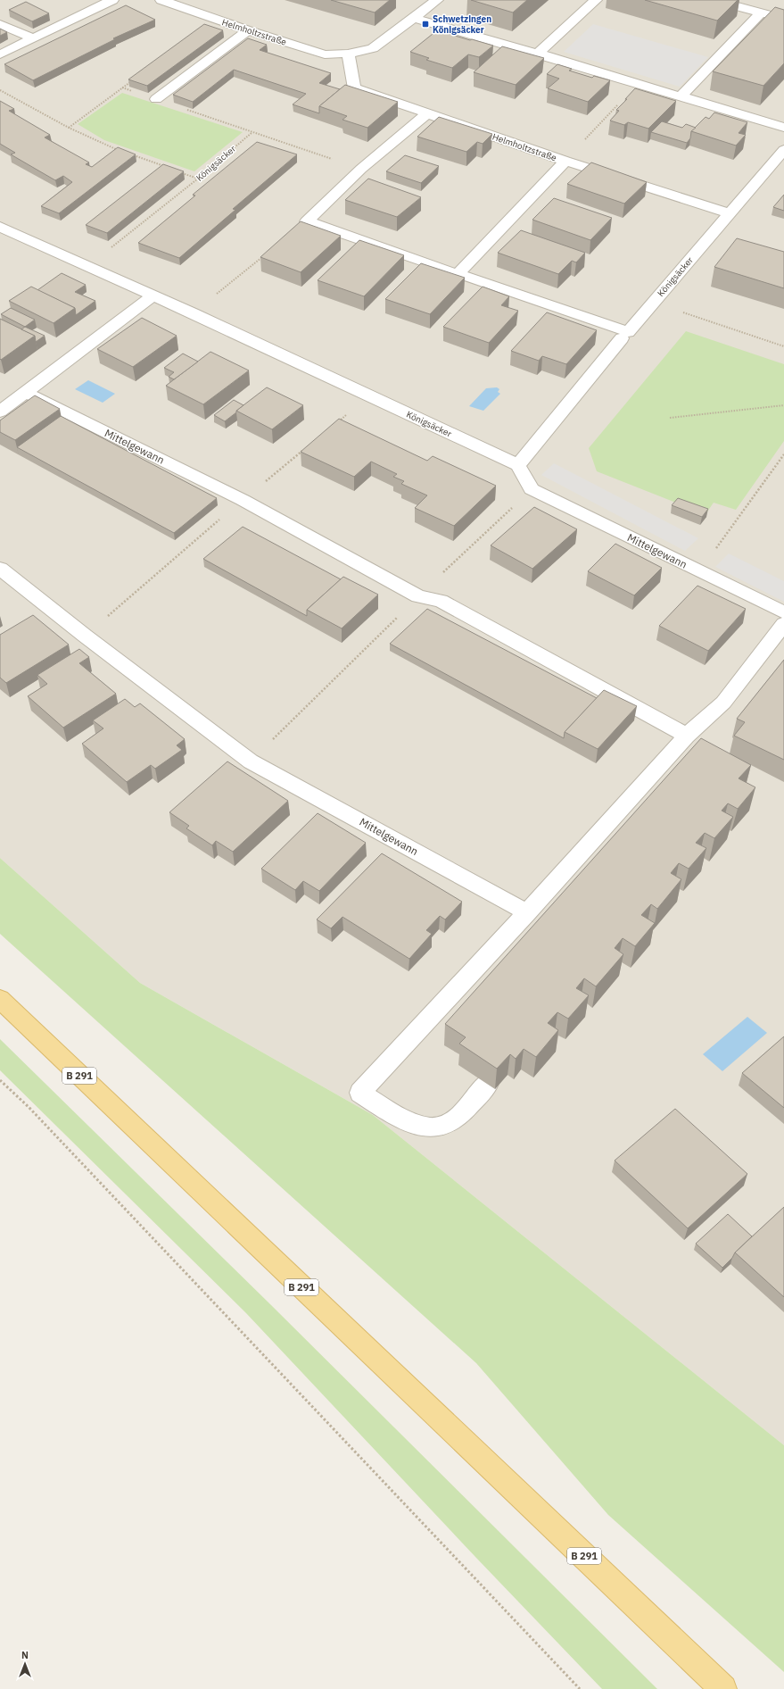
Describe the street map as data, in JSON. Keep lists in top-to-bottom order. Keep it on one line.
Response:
{"streets":{"main road":["B 291"],"street":["Helmholtzstraße","Königsäcker","Mittelgewann"]},"crossings":[["Helmholtzstraße","Königsäcker"]],"places":{"transit":["Schwetzingen Königsäcker"]},"north":"top"}
